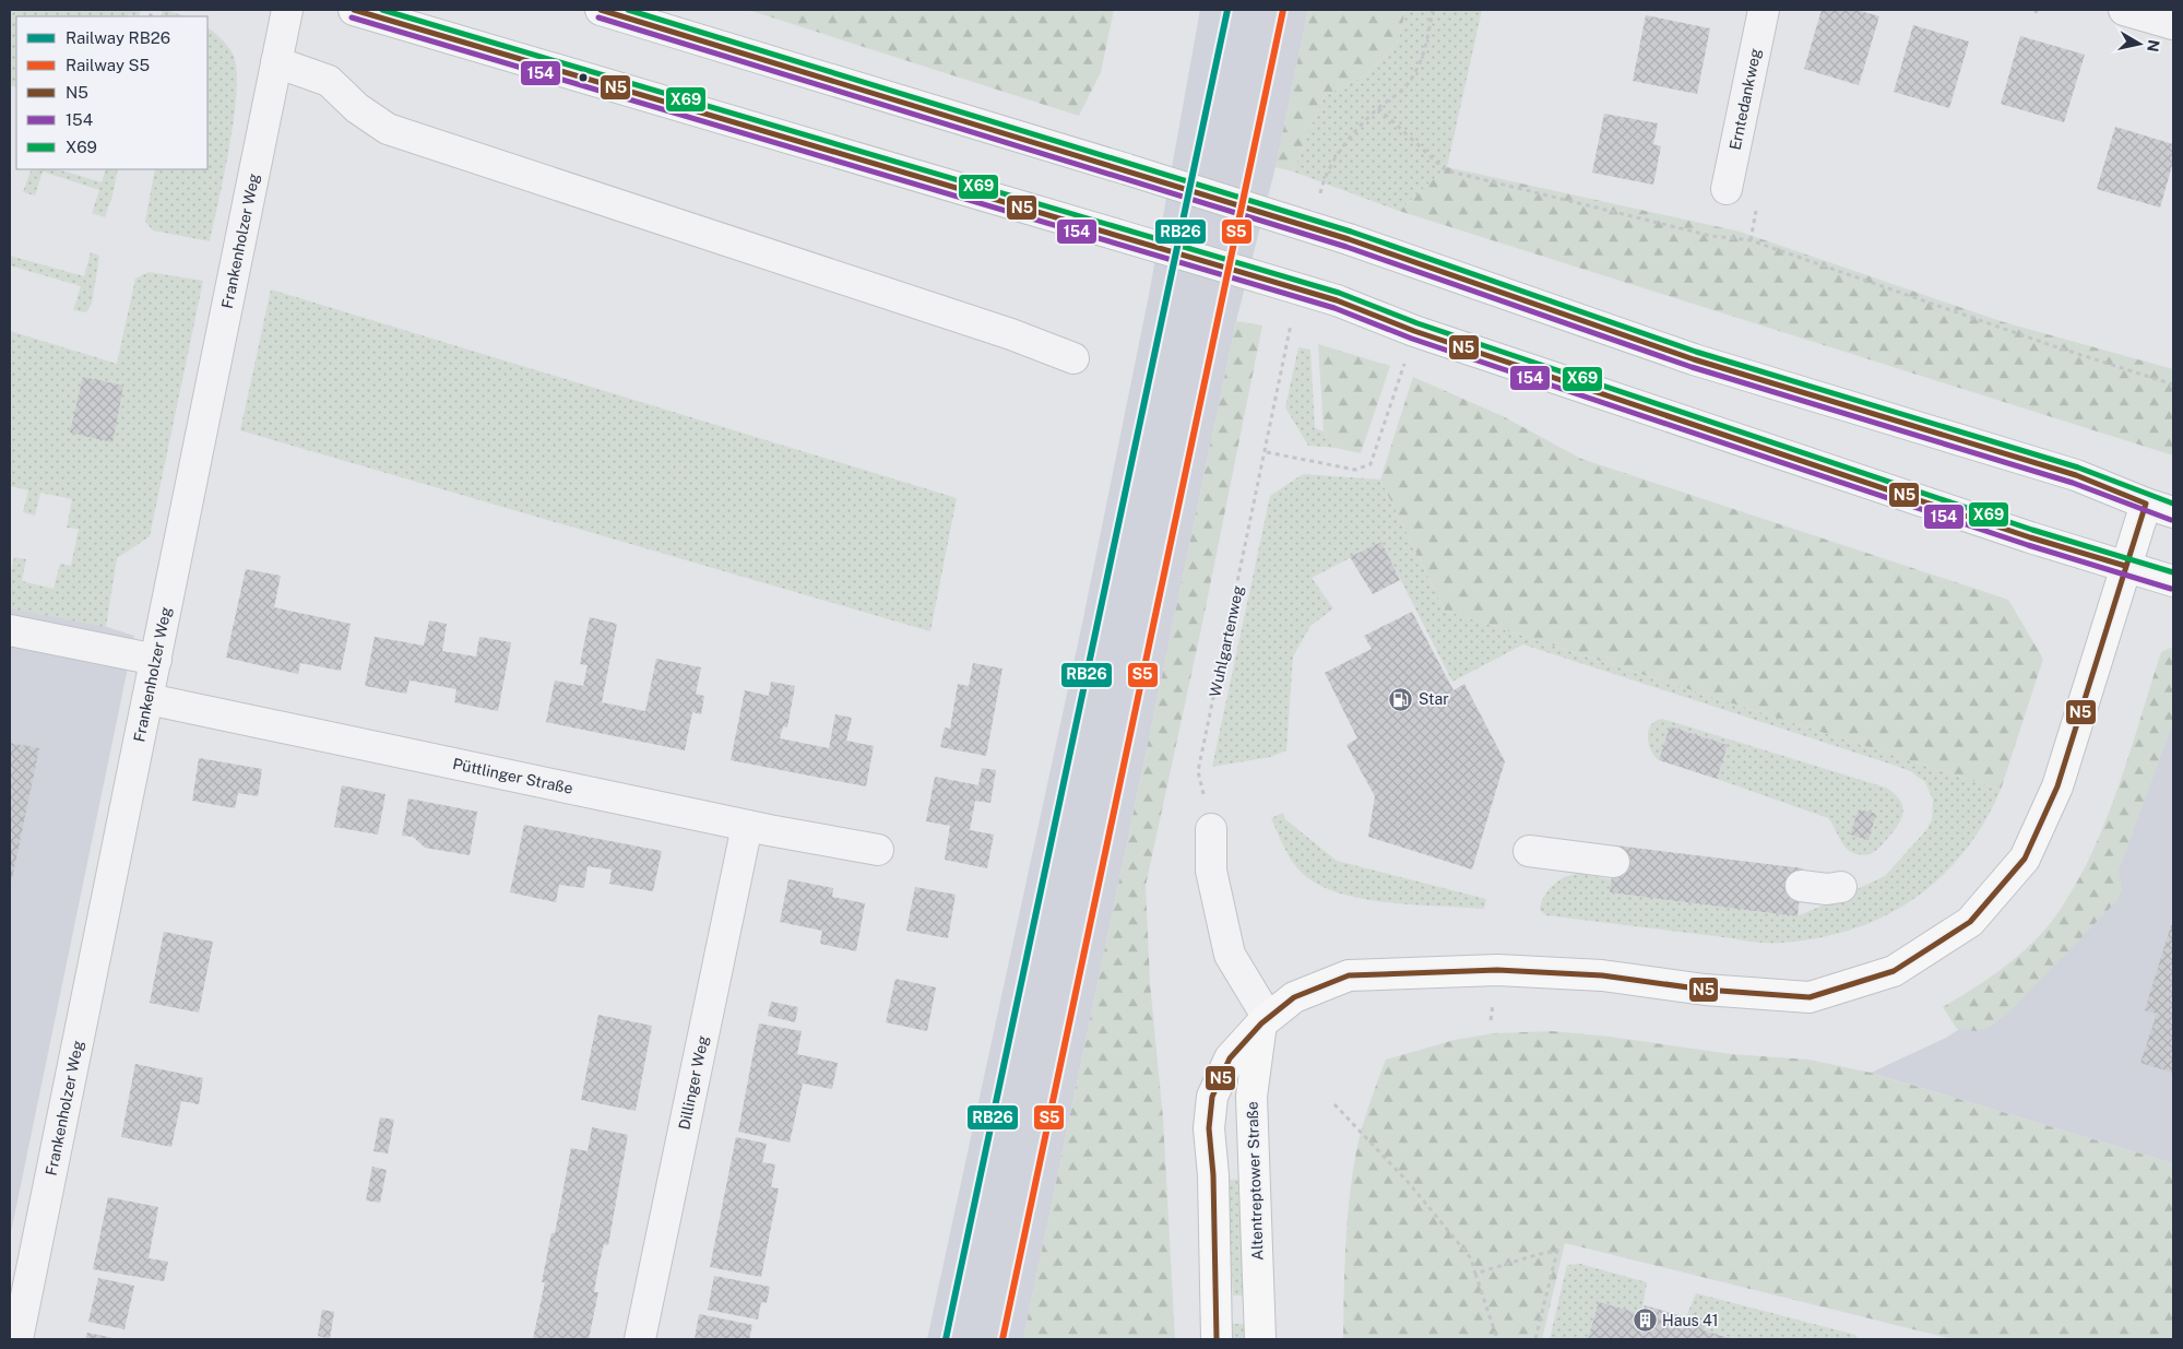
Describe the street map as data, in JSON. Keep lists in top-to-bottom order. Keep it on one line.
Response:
{"streets":{"main road":["Altentreptower Straße"],"street":["Erntedankweg","Frankenholzer Weg","Püttlinger Straße","Dillinger Weg"],"path":["Wuhlgartenweg"]},"crossings":[["Frankenholzer Weg","Püttlinger Straße"],["Püttlinger Straße","Dillinger Weg"]],"places":{"fuel station":["Star"],"building":["Haus 41"]},"lines":["rail line RB26","rail line S5","transit line N5","transit line X69","transit line 154"],"legend":["Railway RB26","Railway S5","N5","154","X69"],"north":"right"}
